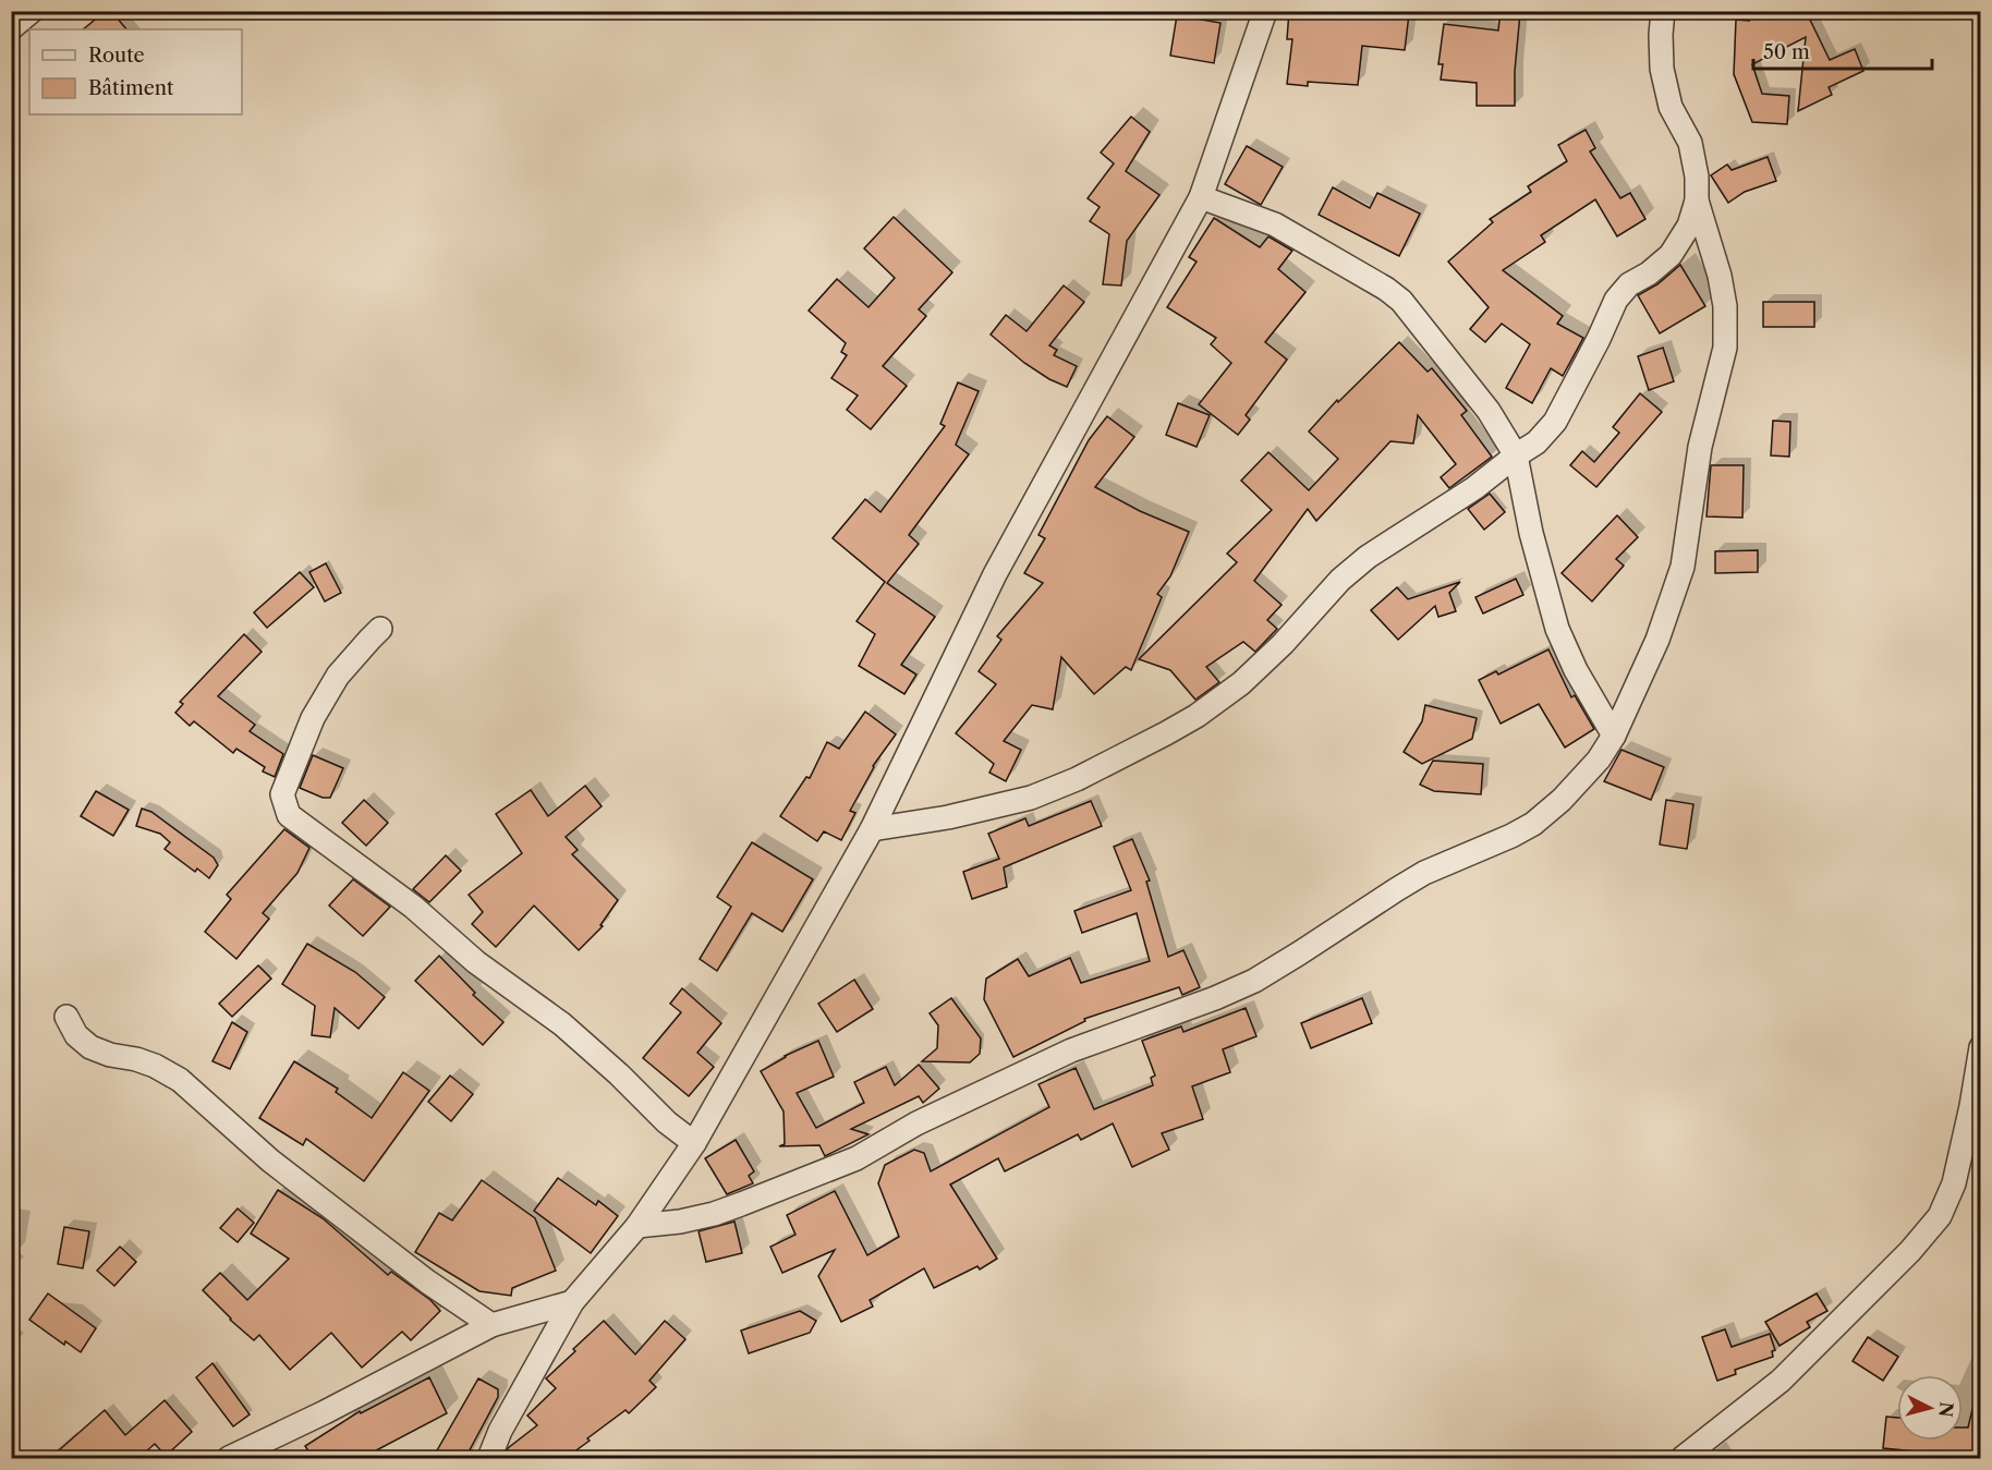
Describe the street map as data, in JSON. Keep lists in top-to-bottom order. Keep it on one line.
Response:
{"legend":["Route","Bâtiment"],"scale_bar":"50 m","north":"right"}
